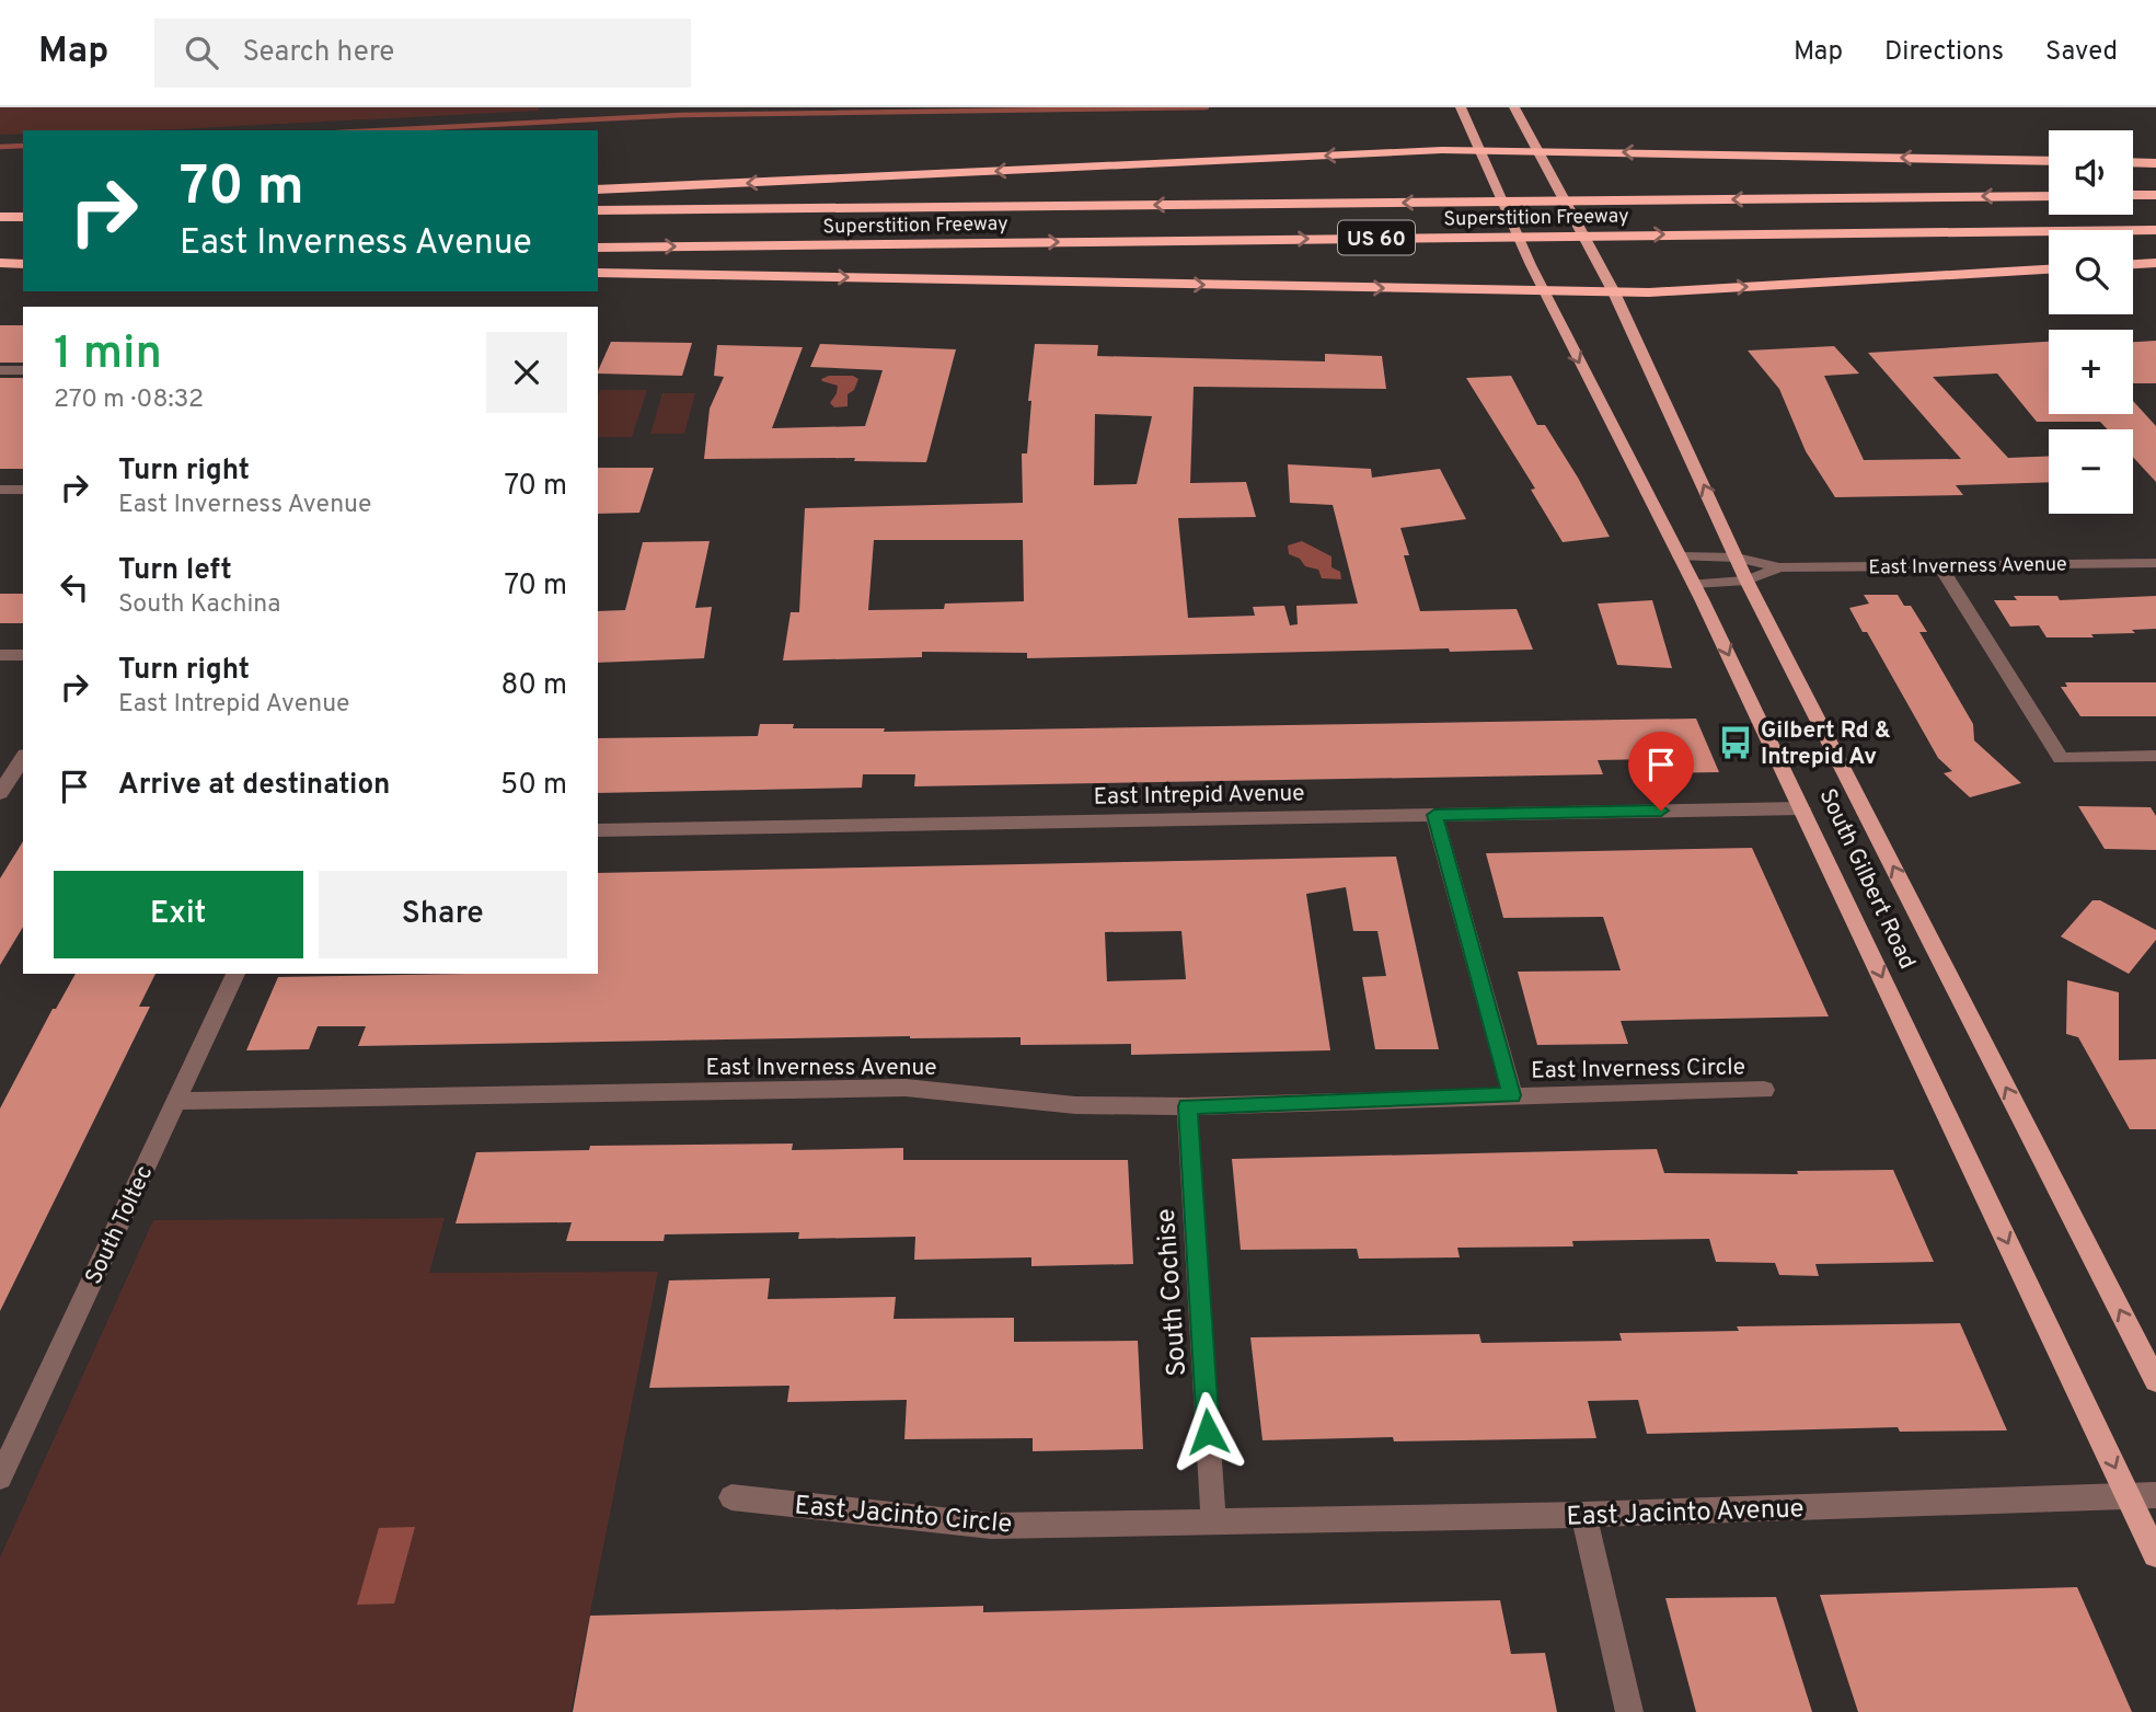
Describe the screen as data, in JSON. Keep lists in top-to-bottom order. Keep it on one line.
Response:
{"streets":{"highway":["Superstition Freeway","US 60"],"main road":["South Gilbert Road"],"street":["East Inverness Avenue","East Intrepid Avenue","East Inverness Circle","South Toltec","South Cochise","East Jacinto Avenue","East Jacinto Circle"]},"crossings":[["East Inverness Avenue","South Gilbert Road"],["East Inverness Avenue","East Inverness Circle"],["East Inverness Avenue","South Toltec"],["East Inverness Avenue","South Cochise"],["East Intrepid Avenue","South Gilbert Road"],["South Gilbert Road","East Jacinto Avenue"],["South Cochise","East Jacinto Avenue"],["South Cochise","East Jacinto Circle"],["East Jacinto Avenue","East Jacinto Circle"]],"places":{"bus stop":["Gilbert Rd & Intrepid Av"]},"page":{"header":"Map","search":"Search here","nav":["Map","Directions","Saved"],"map_buttons":["+","−"],"turn":["70 m","East Inverness Avenue"],"heading":["1 min","270 m · 08:32"],"list":[{"name":"Turn right","note":"East Inverness Avenue","value":"70 m"},{"name":"Turn left","note":"South Kachina","value":"70 m"},{"name":"Turn right","note":"East Intrepid Avenue","value":"80 m"},{"name":"Arrive at destination","value":"50 m"}],"buttons":["Exit","Share"]}}
